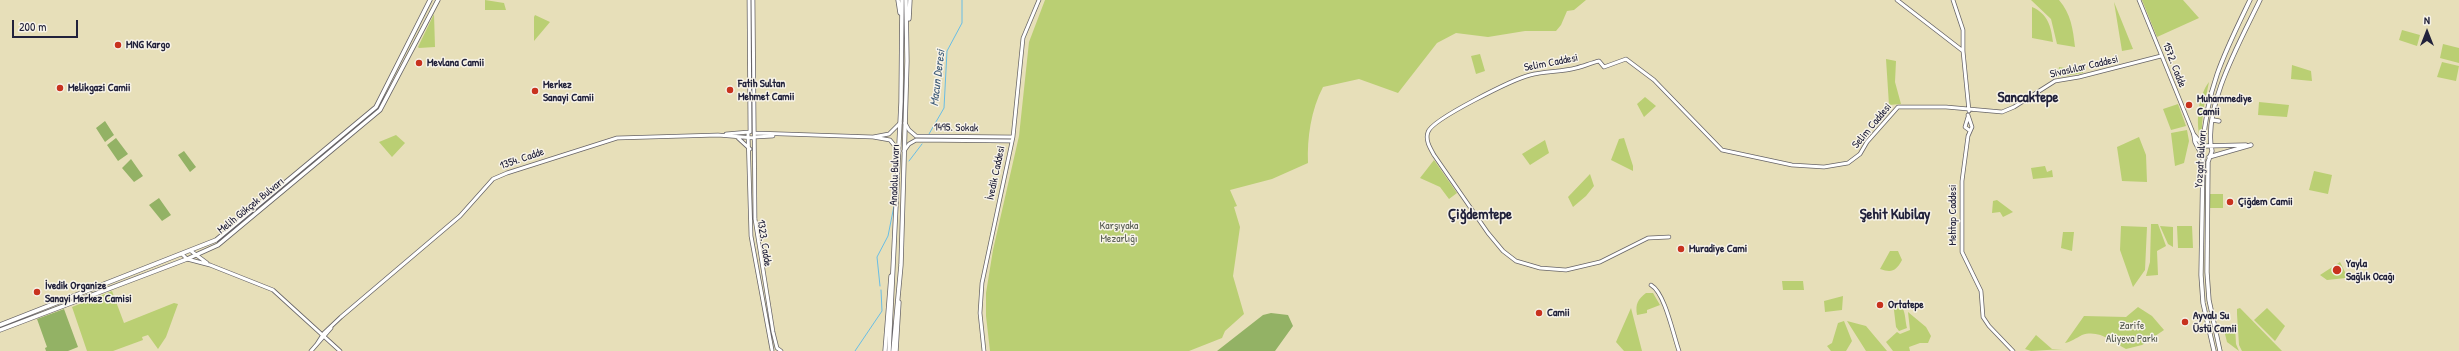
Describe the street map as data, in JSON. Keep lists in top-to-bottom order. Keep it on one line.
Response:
{"streets":{"main road":["Selim Caddesi","1572. Cadde","Sivaslılar Caddesi","1495. Sokak","1354. Cadde","Yozgat Bulvarı","İvedik Caddesi","Anadolu Bulvarı","Melih Gökçek Bulvarı","Mehtap Caddesi","1323. Cadde"]},"crossings":[["Selim Caddesi","Sivaslılar Caddesi"],["Selim Caddesi","Mehtap Caddesi"],["1572. Cadde","Sivaslılar Caddesi"],["Sivaslılar Caddesi","Mehtap Caddesi"],["1495. Sokak","İvedik Caddesi"],["1495. Sokak","Anadolu Bulvarı"],["1354. Cadde","1323. Cadde"]],"districts":["Sancaktepe","Çiğdemtepe","Şehit Kubilay"],"water":["Macun Deresi"],"parks":["Karşıyaka Mezarlığı","Zarife Aliyeva Parkı"],"places":["MNG Kargo","Mevlana Camii","Melikgazi Camii","Fatih Sultan Mehmet Camii","Merkez Sanayi Camii","Muhammediye Camii","Çiğdem Camii","Muradiye Cami","Yayla Sağlık Ocağı","İvedik Organize Sanayi Merkez Camisi","Ortatepe","Camii","Ayvalı Su Üstü Camii"],"scale_bar":"200 m","north":"top"}
